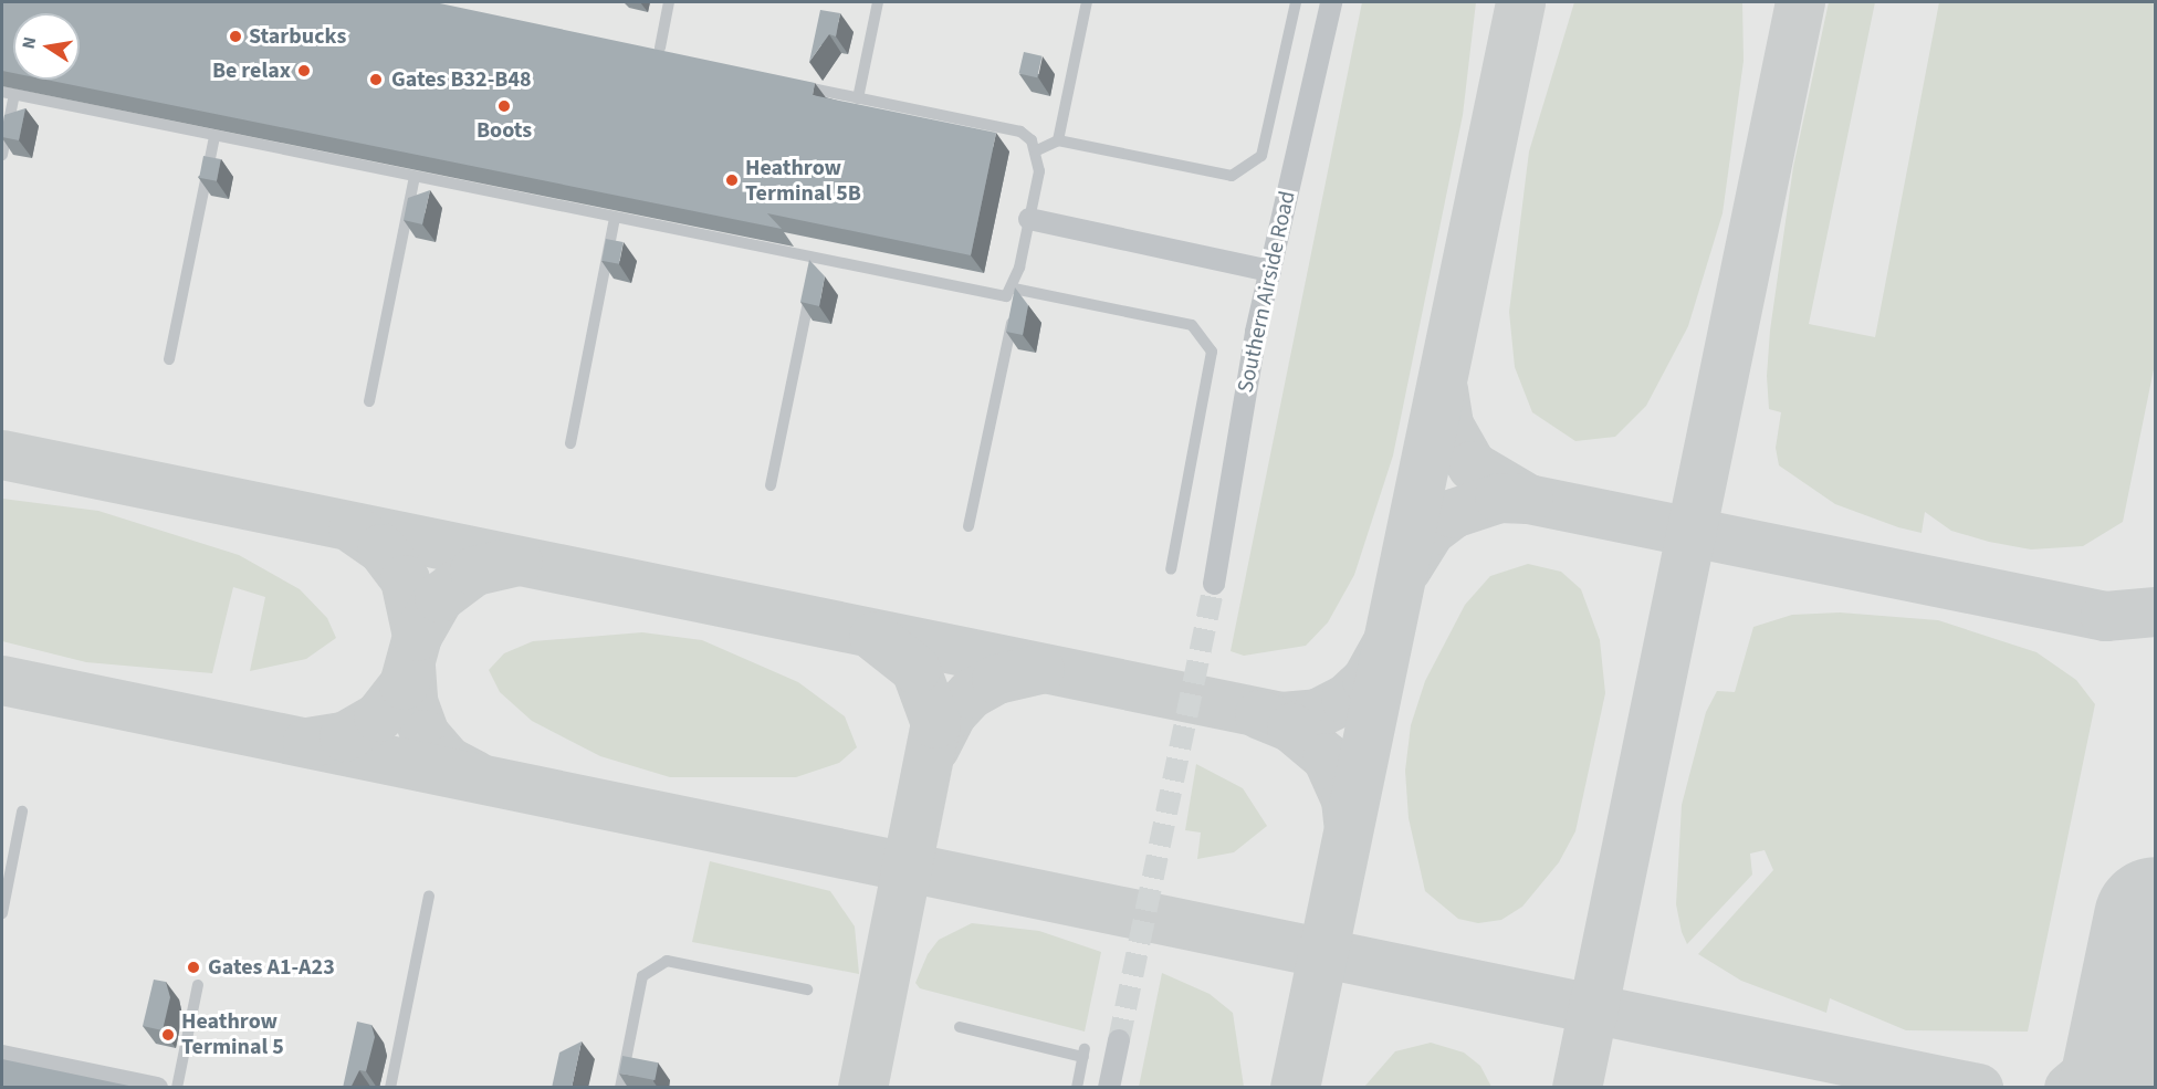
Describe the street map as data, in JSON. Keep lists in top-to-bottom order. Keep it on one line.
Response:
{"streets":{"street":["Southern Airside Road"]},"places":["Starbucks","Be relax","Gates B32-B48","Boots","Heathrow Terminal 5B","Gates A1-A23","Heathrow Terminal 5"],"north":"left"}
